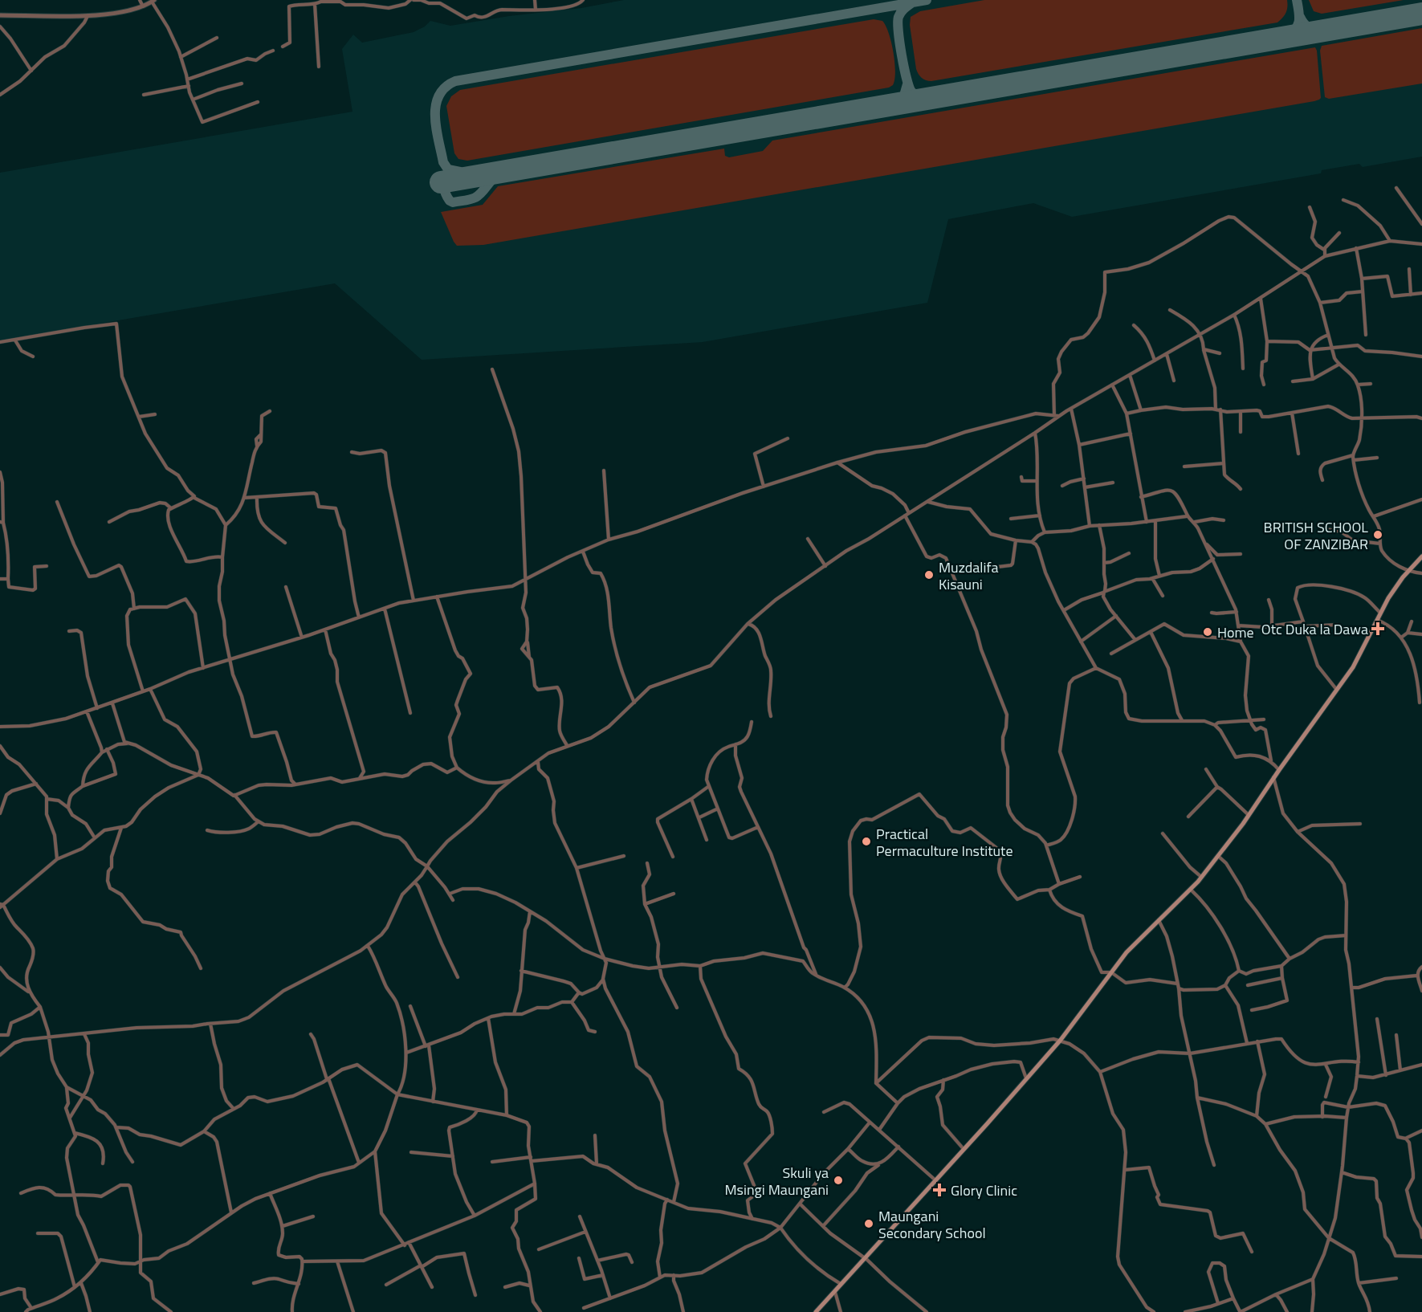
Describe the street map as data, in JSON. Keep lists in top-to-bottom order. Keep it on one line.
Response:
{"places":{"other":["BRITISH SCHOOL OF ZANZIBAR","Muzdalifa Kisauni","Home","Practical Permaculture Institute","Skuli ya Msingi Maungani","Maungani Secondary School"],"health":["Otc Duka la Dawa","Glory Clinic"]}}
